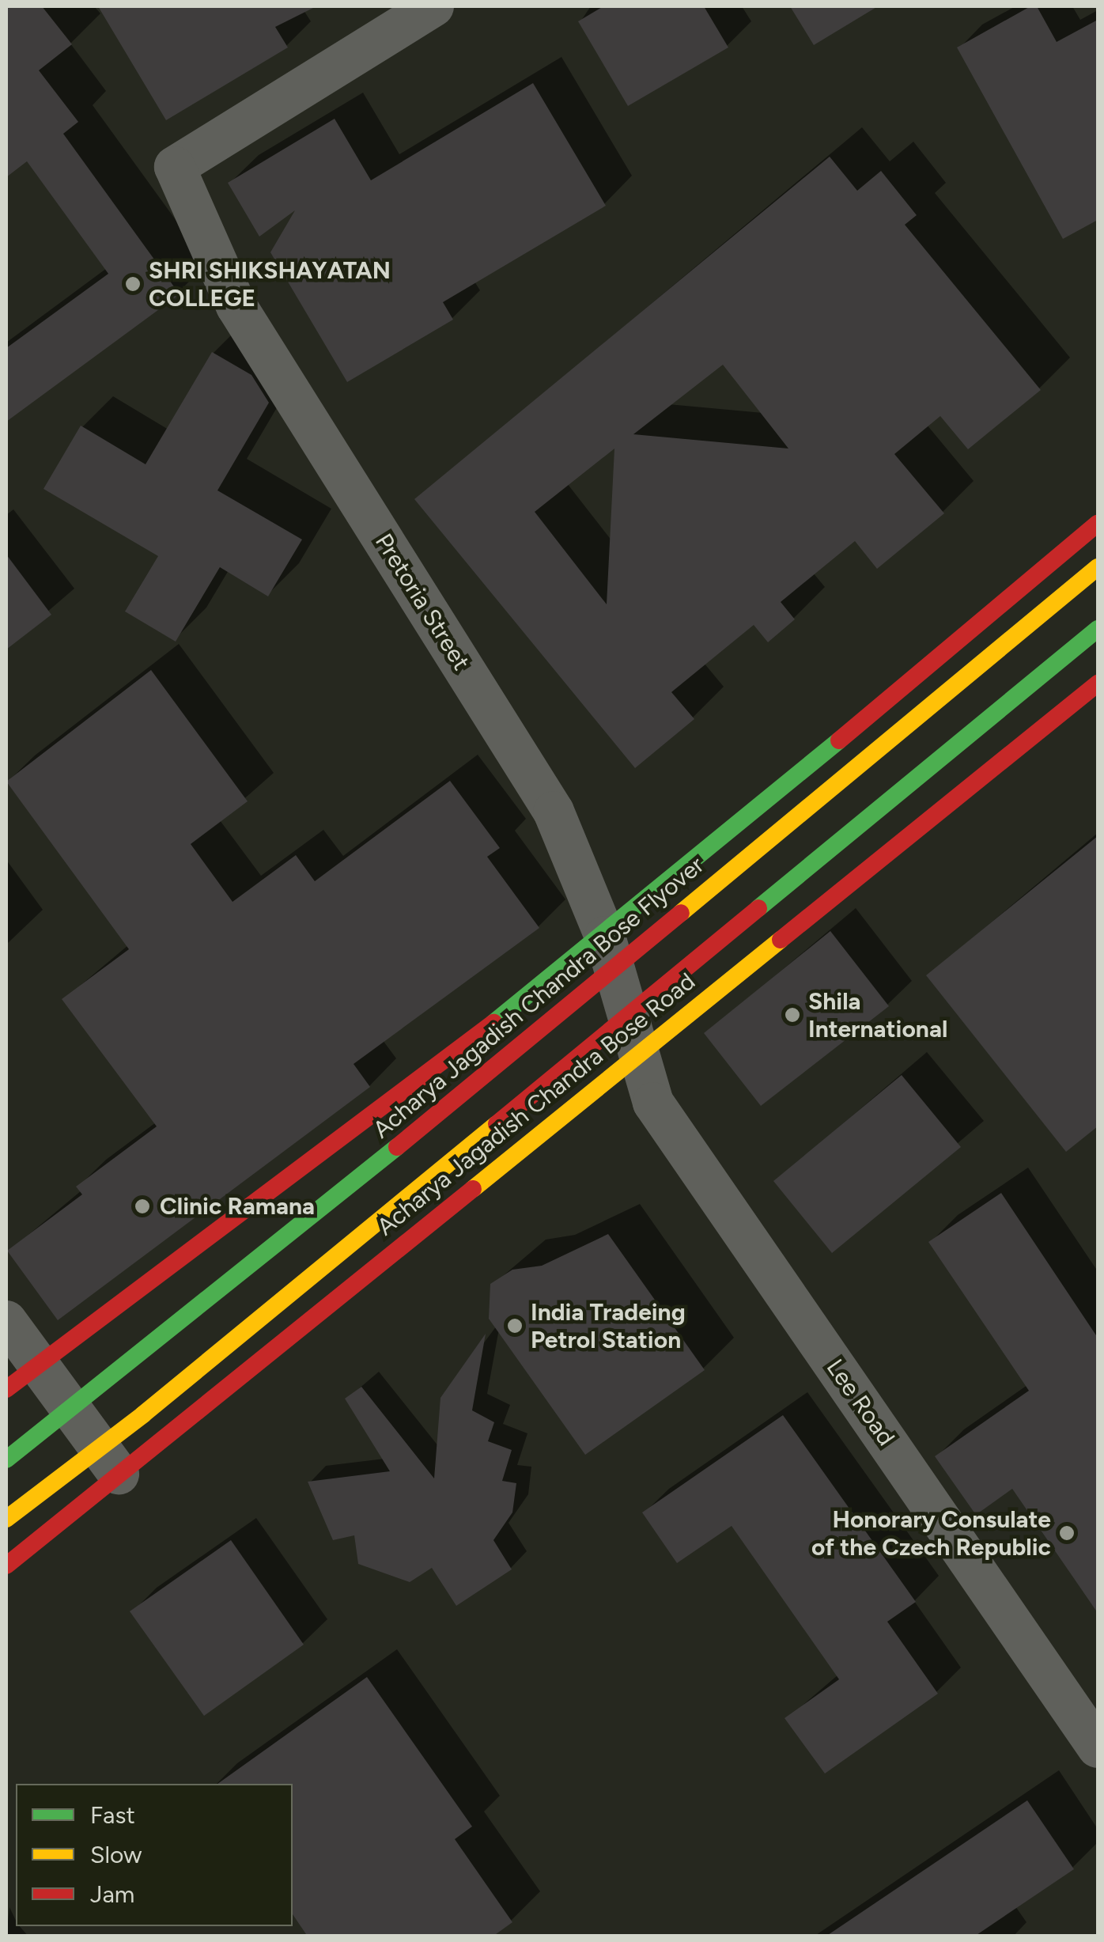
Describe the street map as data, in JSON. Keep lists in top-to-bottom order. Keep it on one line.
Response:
{"streets":{"main road":["Acharya Jagadish Chandra Bose Flyover","Acharya Jagadish Chandra Bose Road"],"street":["Pretoria Street","Lee Road"]},"crossings":[["Pretoria Street","Acharya Jagadish Chandra Bose Road"],["Pretoria Street","Lee Road"],["Acharya Jagadish Chandra Bose Road","Lee Road"]],"places":["SHRI SHIKSHAYATAN COLLEGE","Shila International","Clinic Ramana","India Tradeing Petrol Station","Honorary Consulate of the Czech Republic"],"legend":["Fast","Slow","Jam"]}
